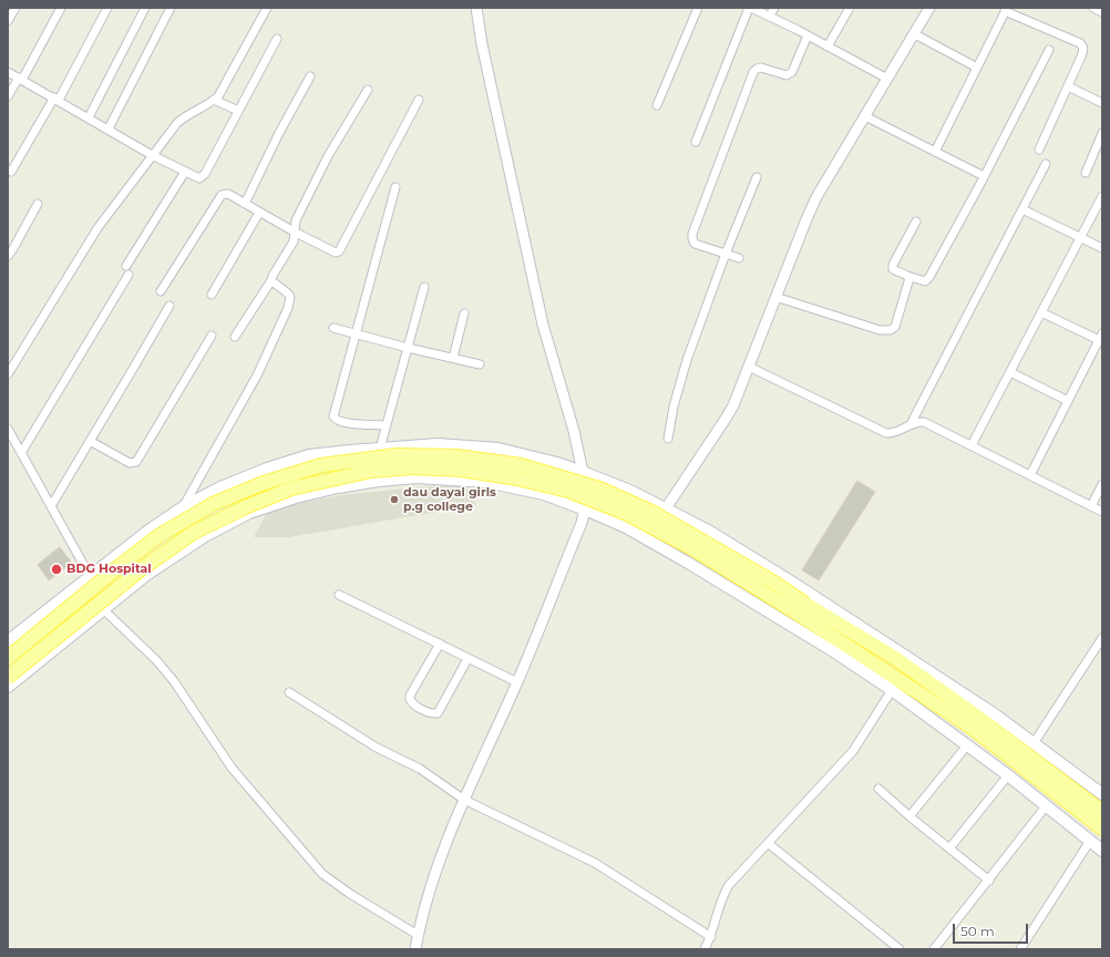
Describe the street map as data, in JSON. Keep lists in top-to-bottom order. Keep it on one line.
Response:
{"places":["dau dayal girls p.g college","BDG Hospital"],"scale_bar":"50 m"}
